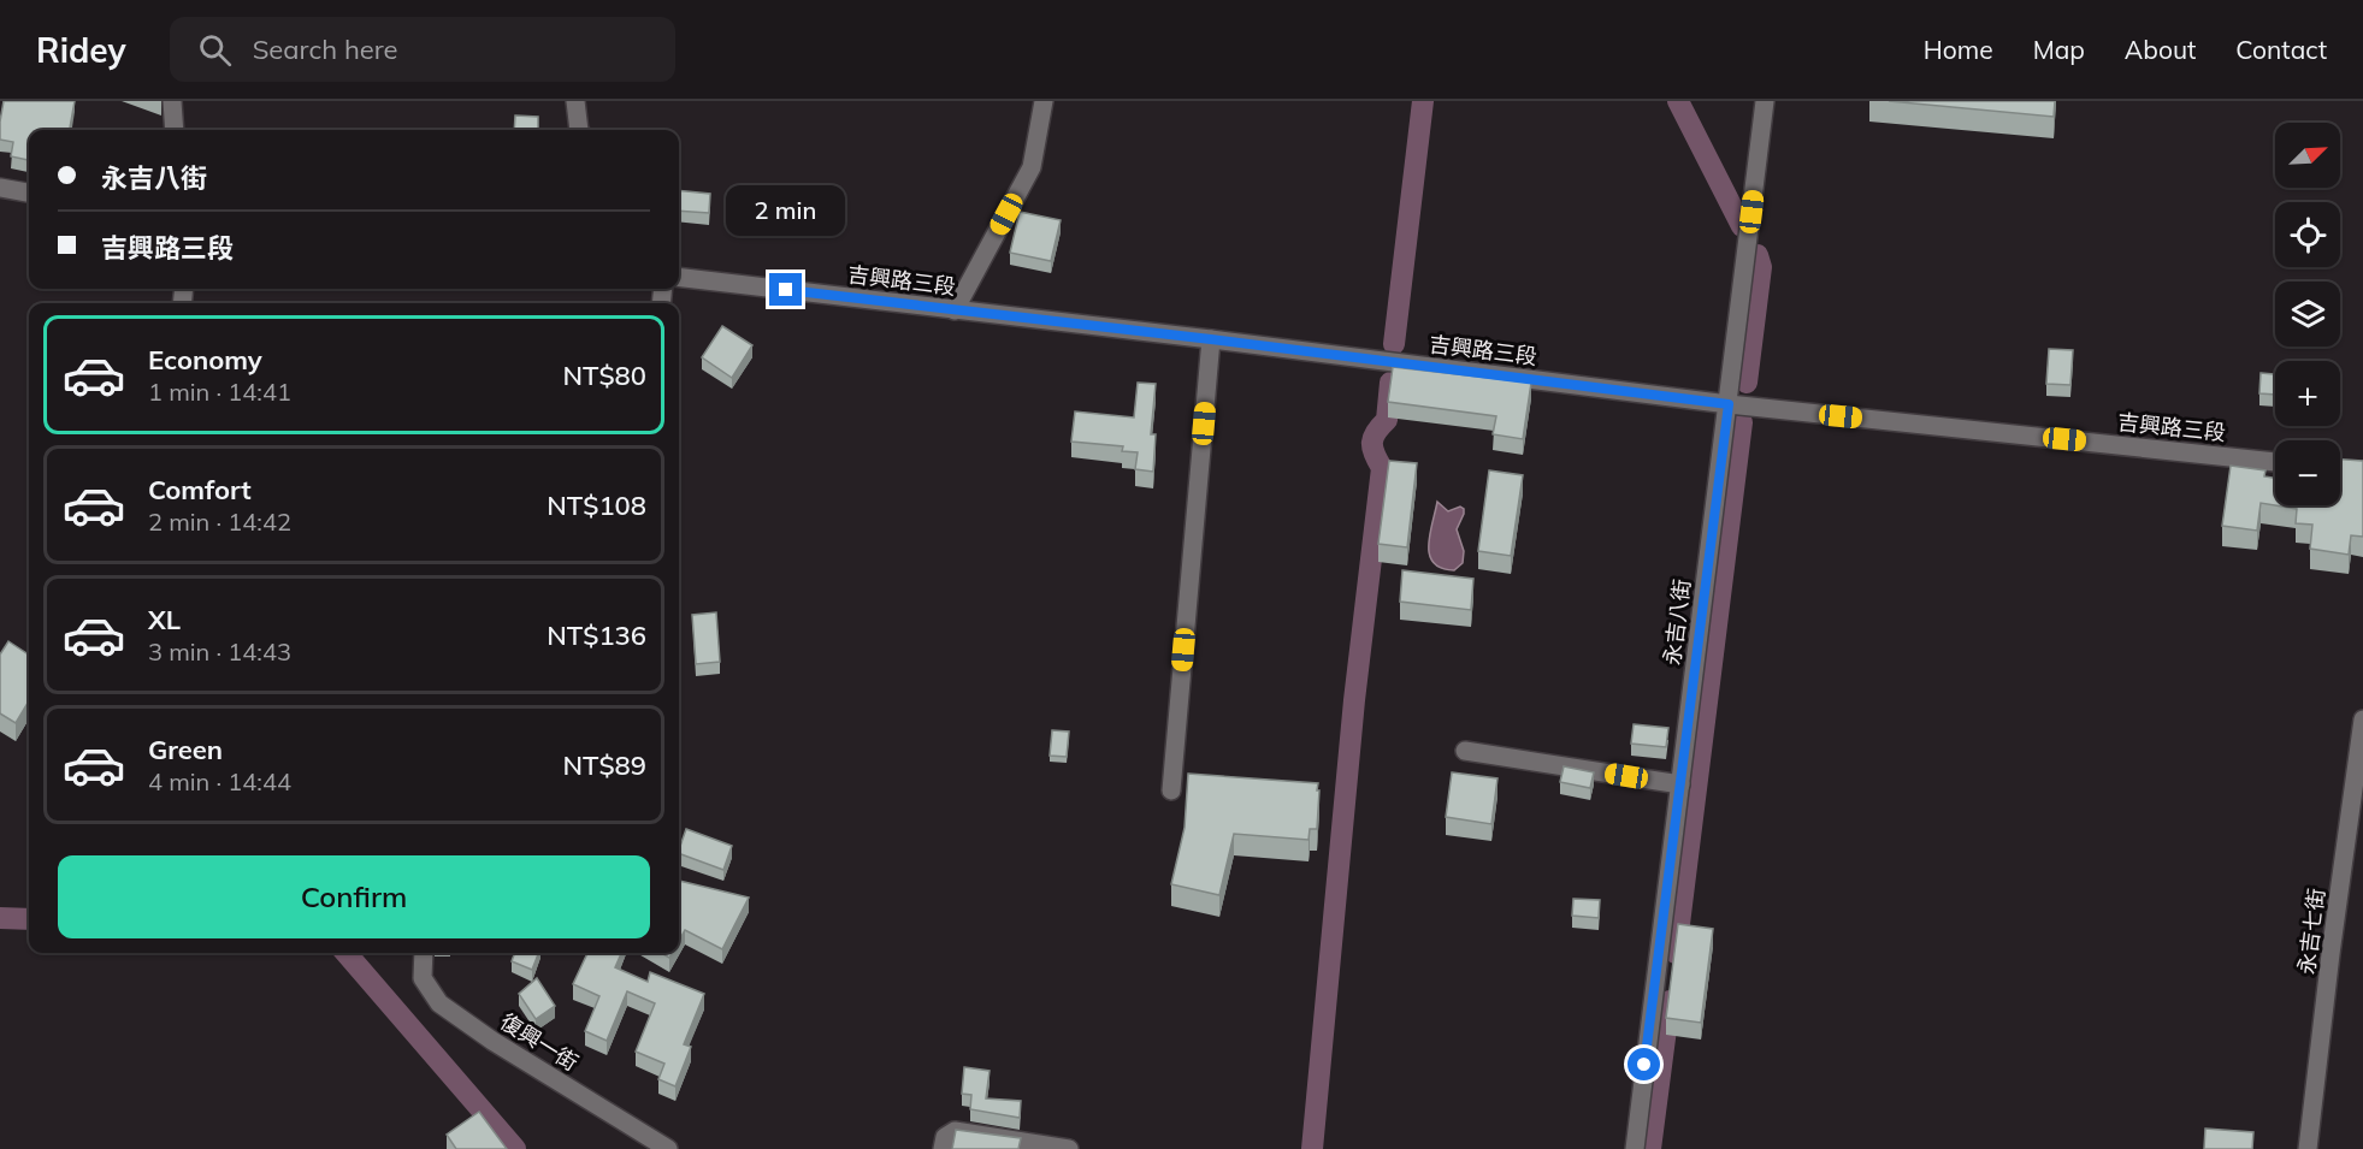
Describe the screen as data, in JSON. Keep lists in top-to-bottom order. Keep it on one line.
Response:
{"streets":{"street":["吉興路三段","永吉八街","永吉七街","復興一街"]},"crossings":[["吉興路三段","永吉八街"]],"north":"top right","page":{"header":"Ridey","search":"Search here","nav":["Home","Map","About","Contact"],"map_buttons":["+","−"],"banner":["永吉八街","吉興路三段"],"bubble":"2 min","list":[{"name":"Economy","note":"1 min · 14:41","value":"NT$80"},{"name":"Comfort","note":"2 min · 14:42","value":"NT$108"},{"name":"XL","note":"3 min · 14:43","value":"NT$136"},{"name":"Green","note":"4 min · 14:44","value":"NT$89"}],"buttons":"Confirm"}}
